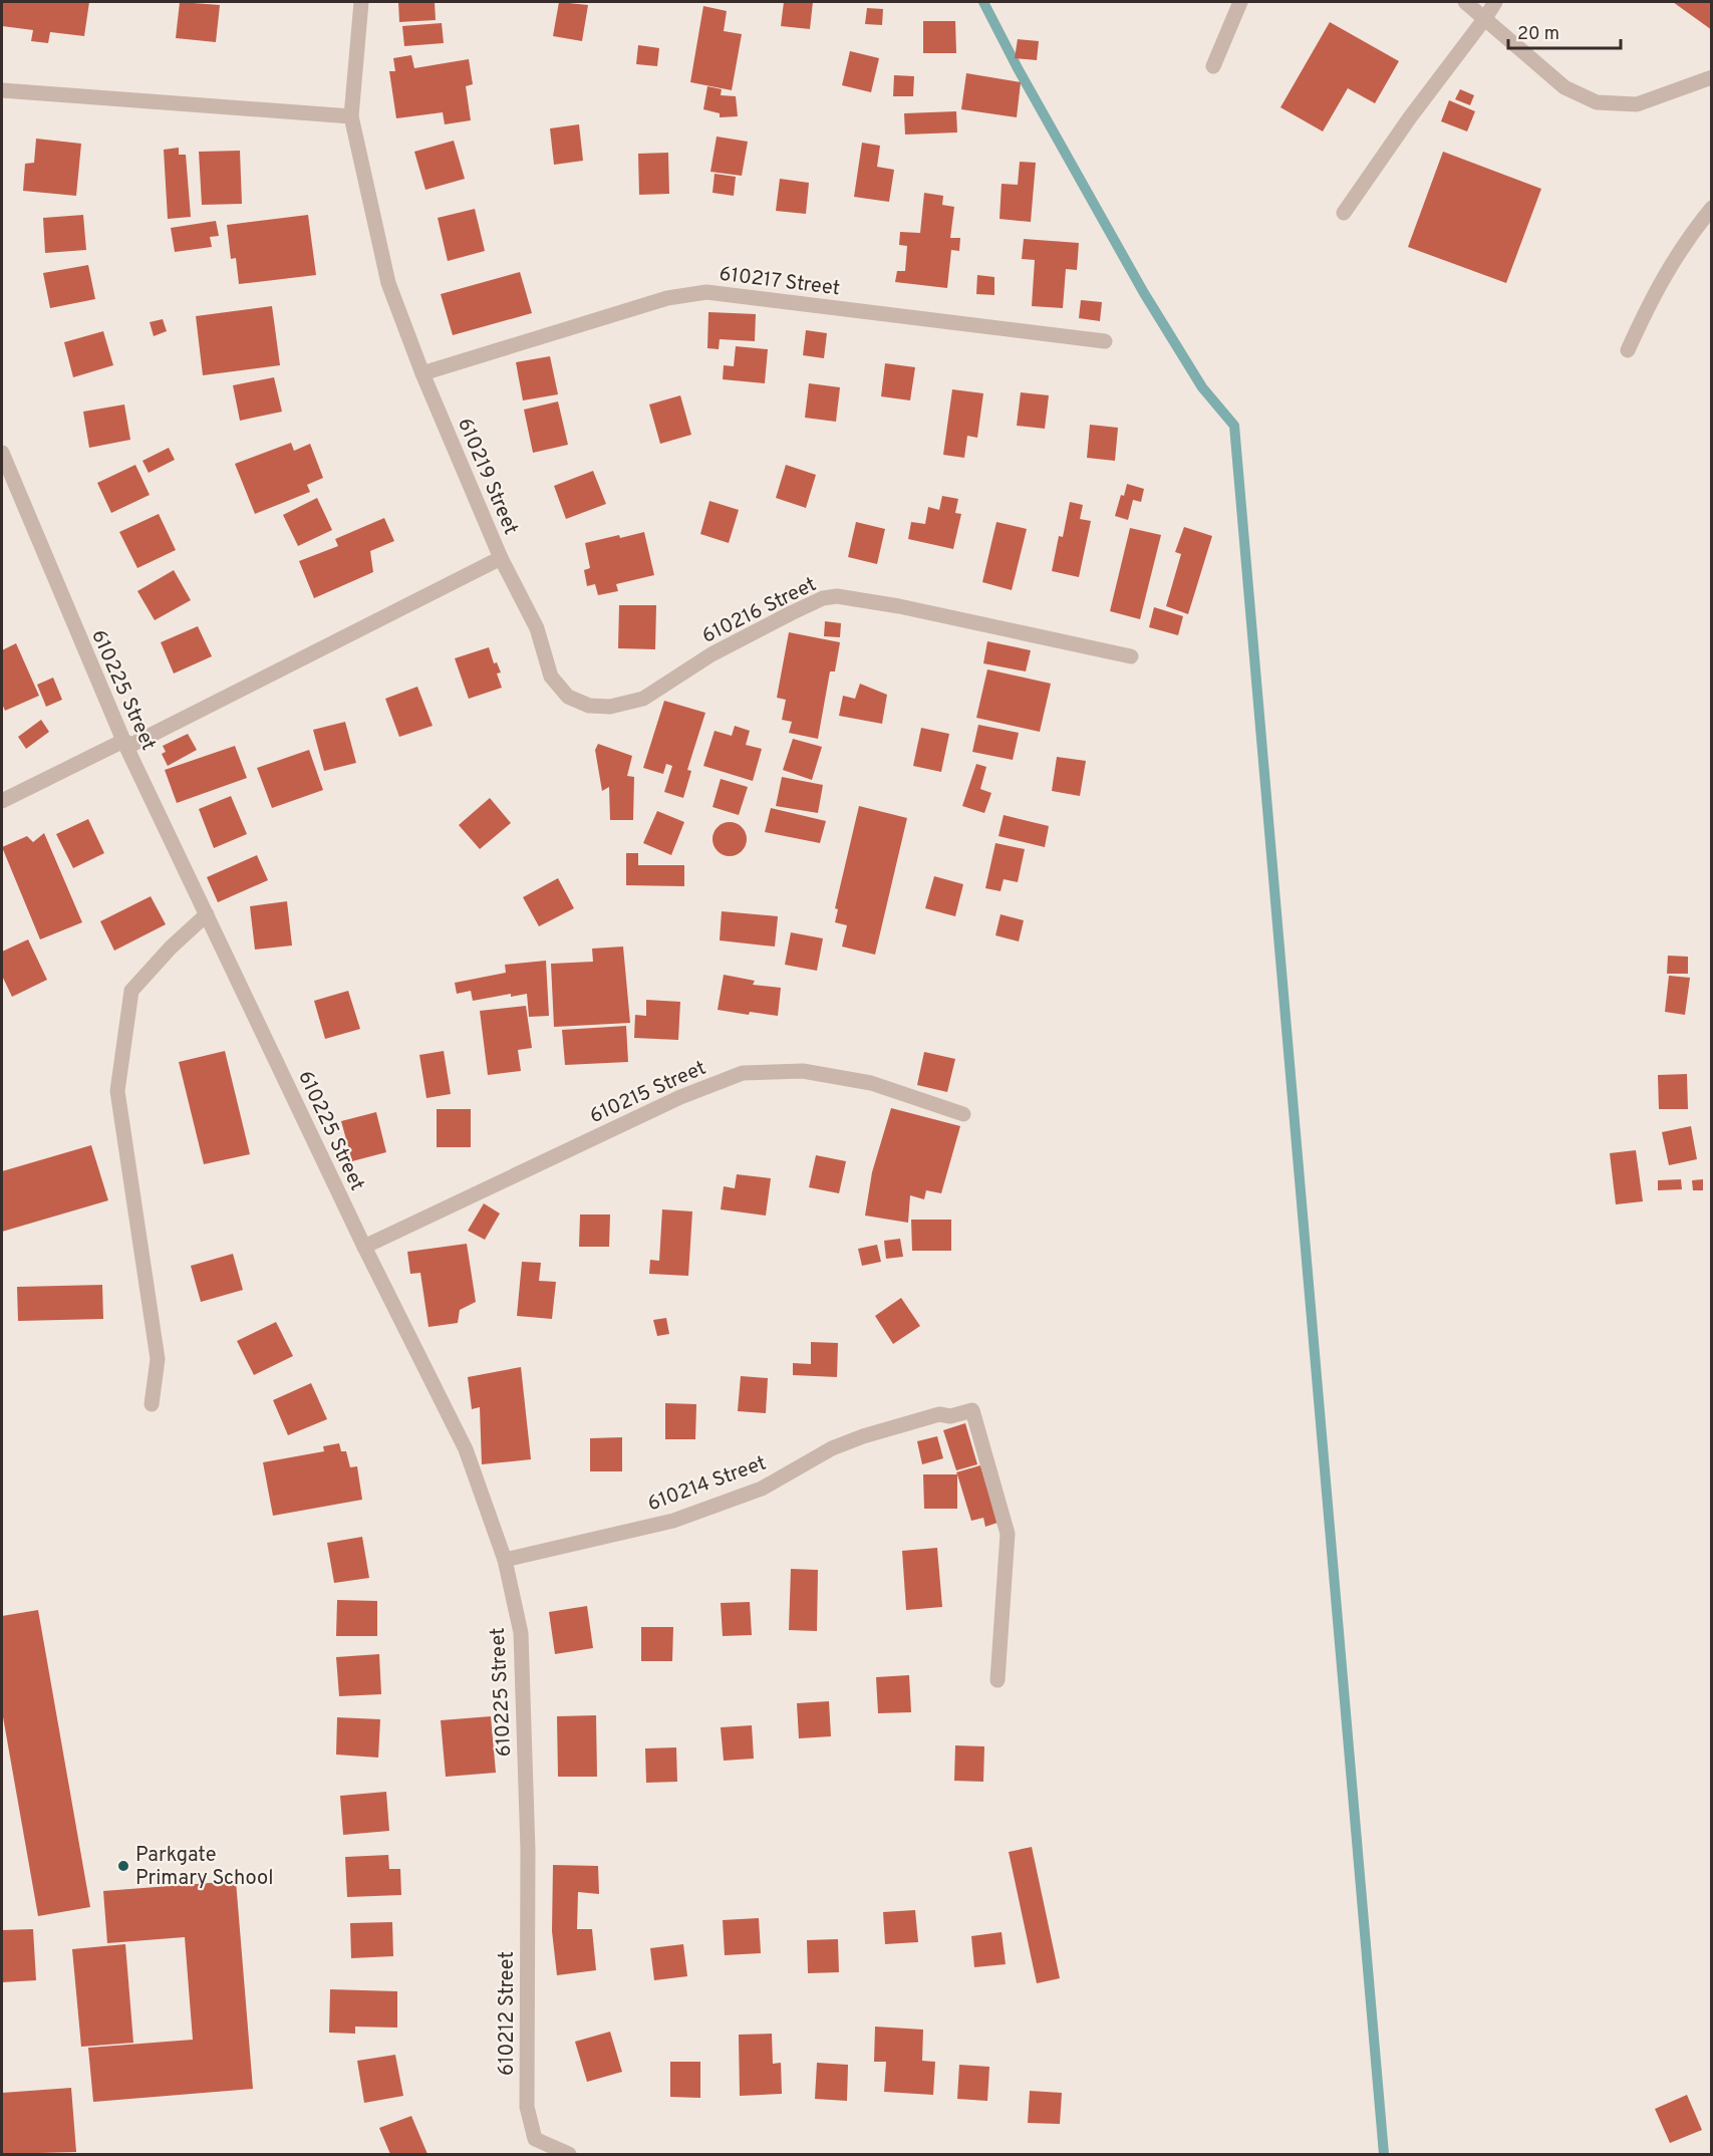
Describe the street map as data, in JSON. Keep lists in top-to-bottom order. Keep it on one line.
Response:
{"streets":{"street":["610217 Street","610219 Street","610216 Street","610225 Street","610215 Street","610214 Street","610212 Street"]},"crossings":[["610217 Street","610219 Street"],["610219 Street","610216 Street"],["610219 Street","610225 Street"],["610225 Street","610215 Street"],["610225 Street","610214 Street"],["610225 Street","610212 Street"]],"places":["Parkgate Primary School"],"scale_bar":"20 m"}
